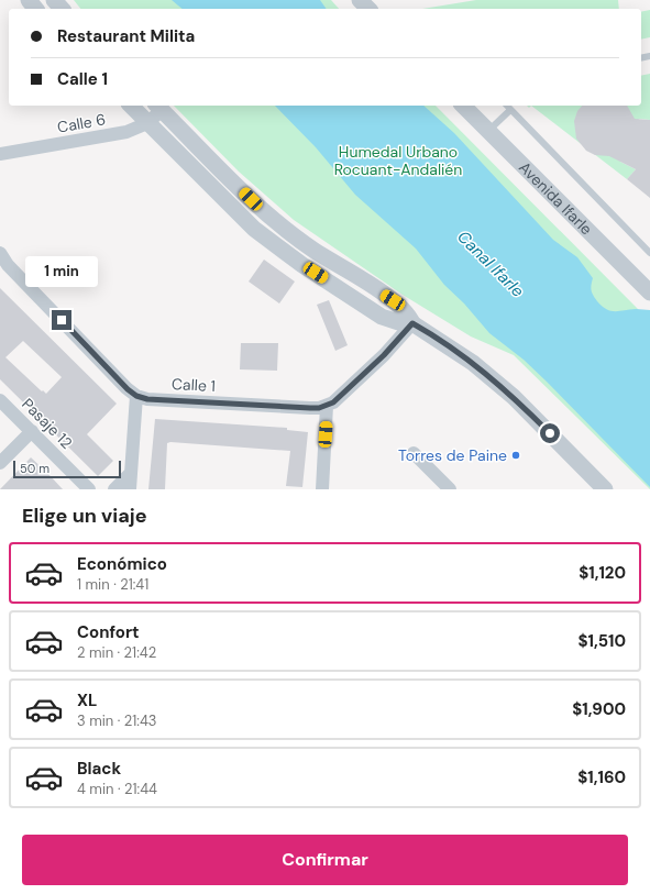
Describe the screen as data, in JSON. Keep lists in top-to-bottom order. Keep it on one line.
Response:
{"streets":{"street":["Calle 6","Avenida Ifarle","Calle 1","Pasaje 12"]},"water":["Canal Ifarle"],"parks":["Humedal Urbano Rocuant-Andalién"],"places":["Torres de Paine"],"scale_bar":"50 m","page":{"banner":["Restaurant Milita","Calle 1"],"bubble":"1 min","scale":"50 m","heading":"Elige un viaje","list":[{"name":"Económico","note":"1 min · 21:41","value":"$1,120"},{"name":"Confort","note":"2 min · 21:42","value":"$1,510"},{"name":"XL","note":"3 min · 21:43","value":"$1,900"},{"name":"Black","note":"4 min · 21:44","value":"$1,160"}],"buttons":"Confirmar"}}
